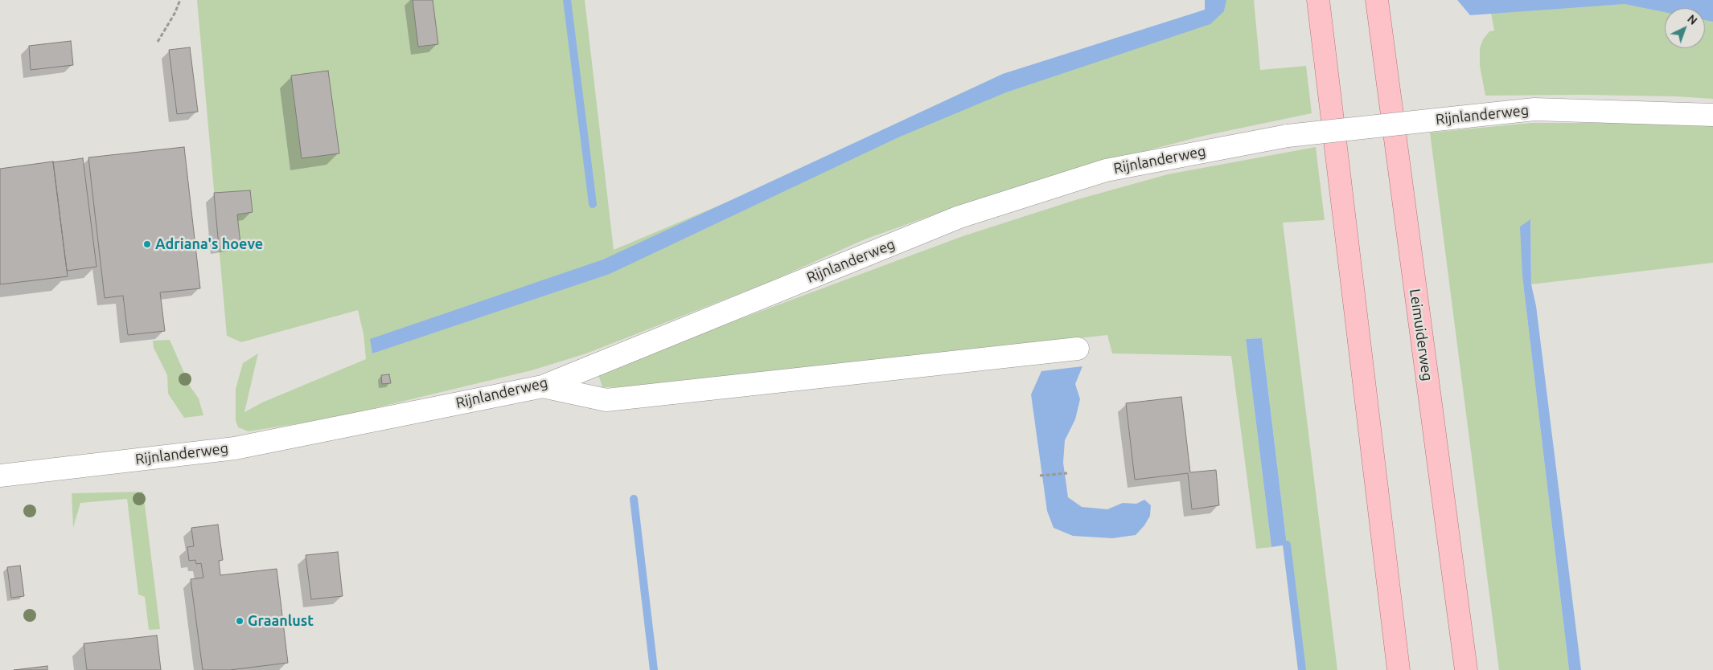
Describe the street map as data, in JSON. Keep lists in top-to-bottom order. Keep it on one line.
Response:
{"streets":{"main road":["Leimuiderweg"],"street":["Rijnlanderweg"]},"places":["Adriana's hoeve","Graanlust"],"north":"top right"}
